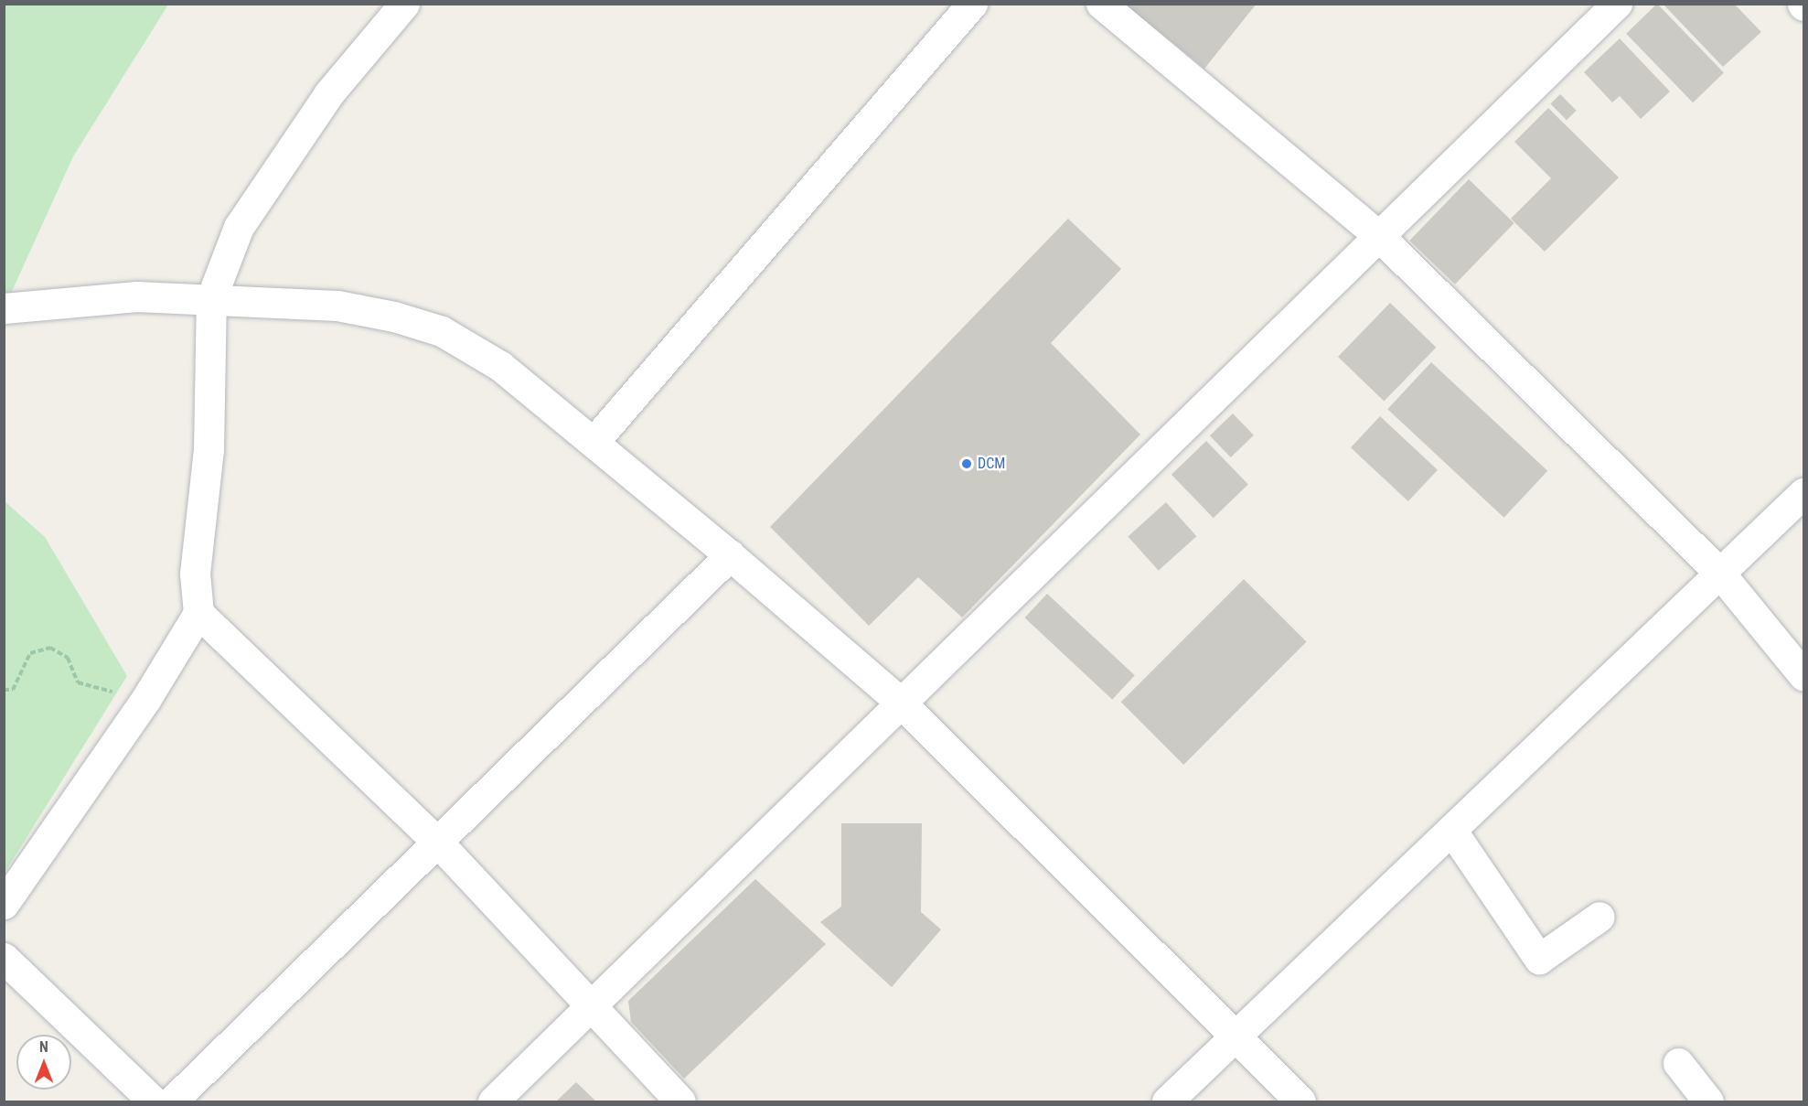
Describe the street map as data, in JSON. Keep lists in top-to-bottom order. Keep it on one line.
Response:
{"places":["DCM"],"north":"top"}
